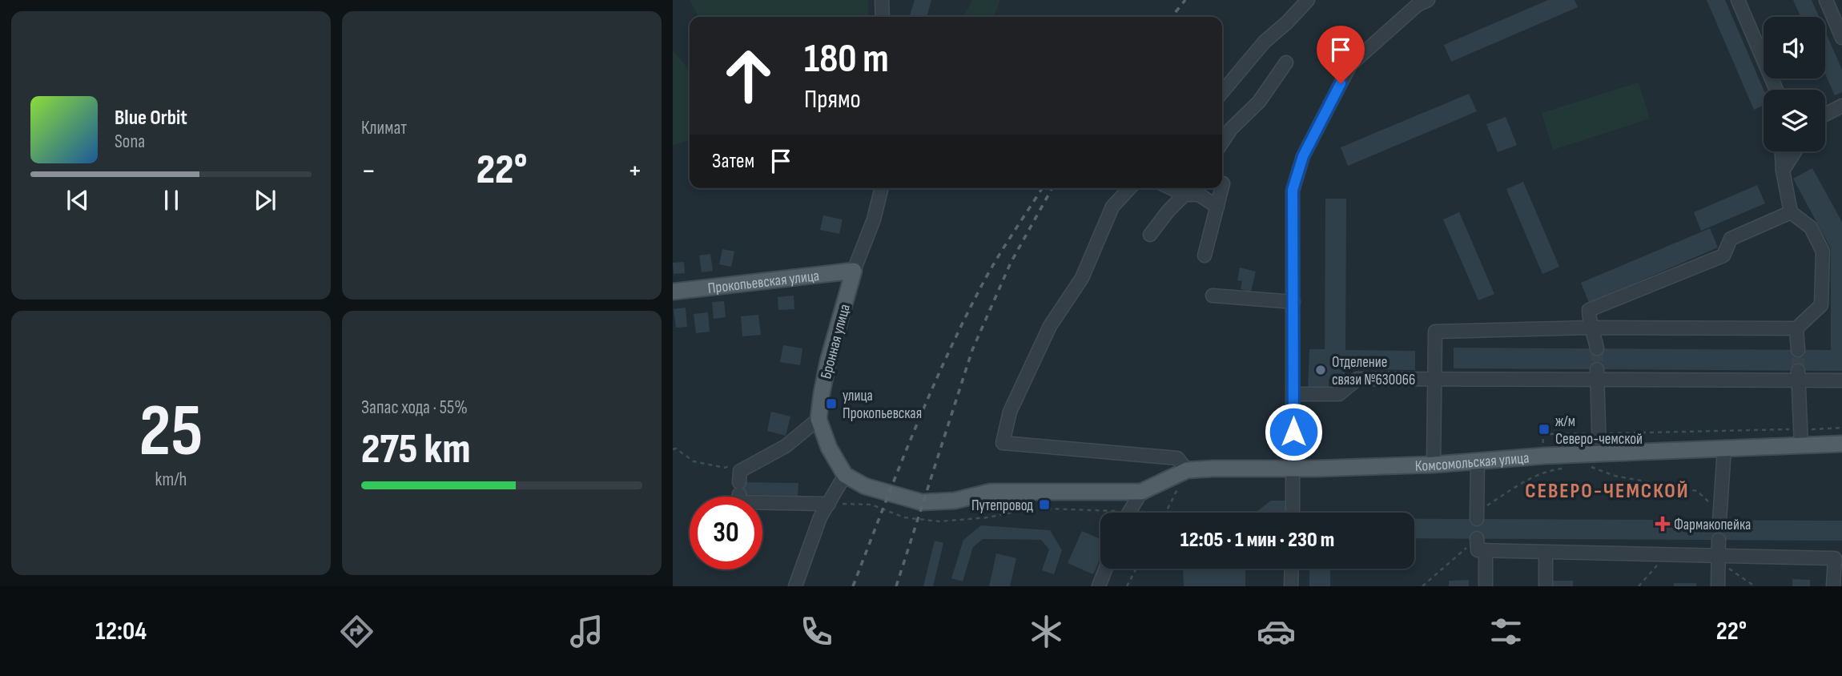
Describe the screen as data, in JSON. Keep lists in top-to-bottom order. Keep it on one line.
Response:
{"streets":{"main road":["Прокопьевская улица","Бронная улица","Комсомольская улица"]},"crossings":[["Прокопьевская улица","Бронная улица"]],"districts":["СЕВЕРО-ЧЕМСКОЙ"],"places":{"other":["Отделение связи №630066"],"transit":["улица Прокопьевская","ж/м Северо-чемской","Путепровод"],"health":["Фармакопейка"]},"page":{"tile":["Климат",["25","km/h"],["Запас хода · 55%","275 km"]],"turn":["180 m","Прямо"],"song":["Blue Orbit","Sona"],"then":"Затем","heat":["−","22°","+"],"limit":"30","trip":"12:05 · 1 мин · 230 m","tabs":["12:04","22°"]}}
